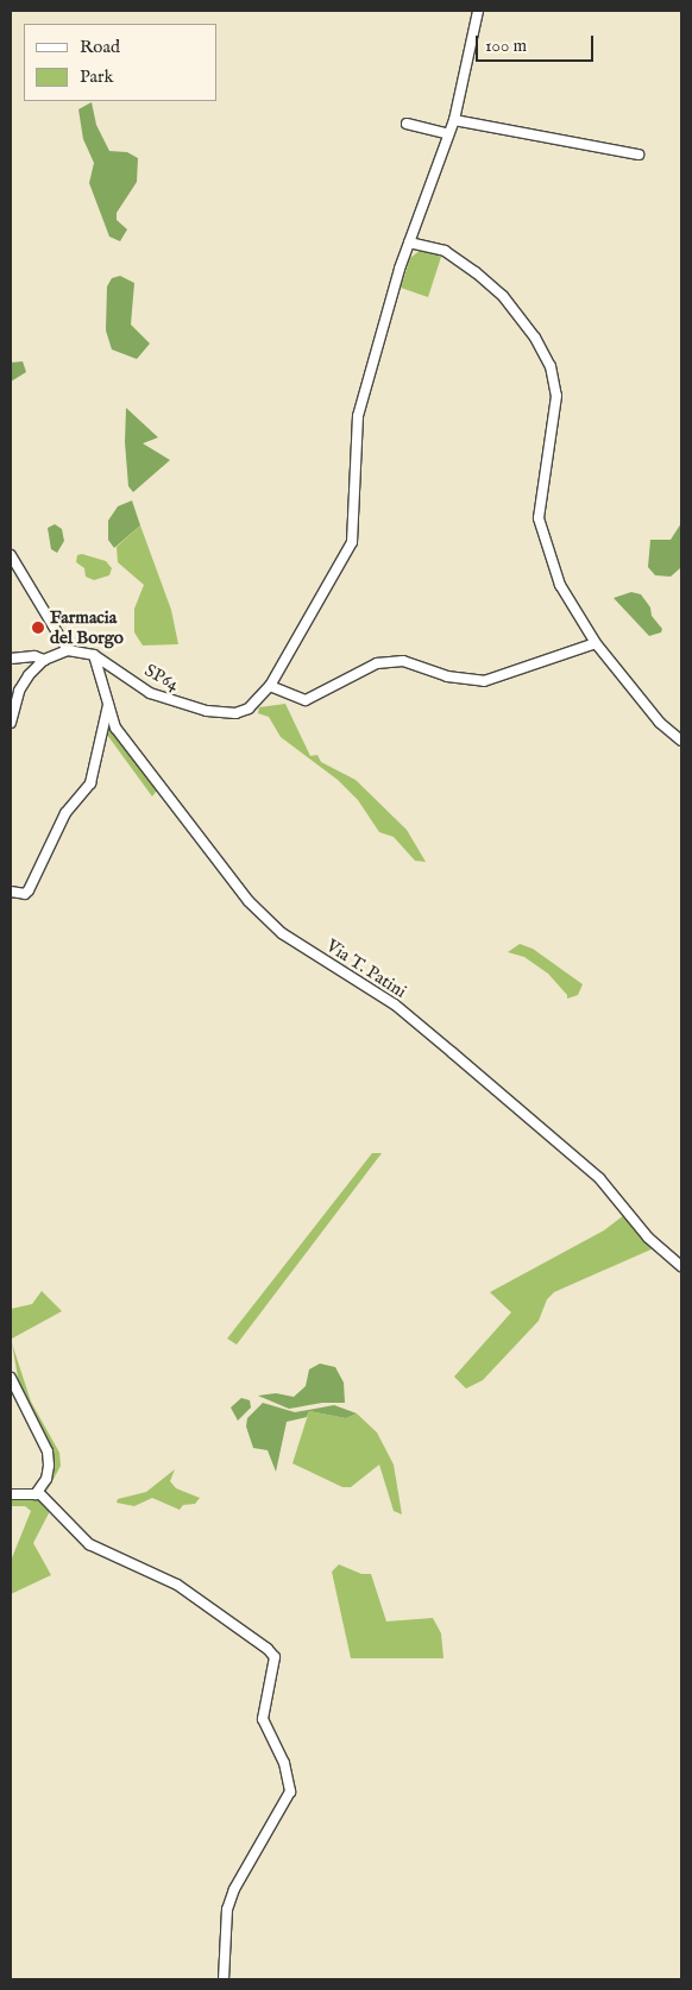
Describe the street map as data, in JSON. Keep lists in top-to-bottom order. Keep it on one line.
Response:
{"streets":{"street":["SP64","Via T. Patini"]},"crossings":[["SP64","Via T. Patini"]],"places":["Farmacia del Borgo"],"legend":["Road","Park"],"scale_bar":"100 m"}
